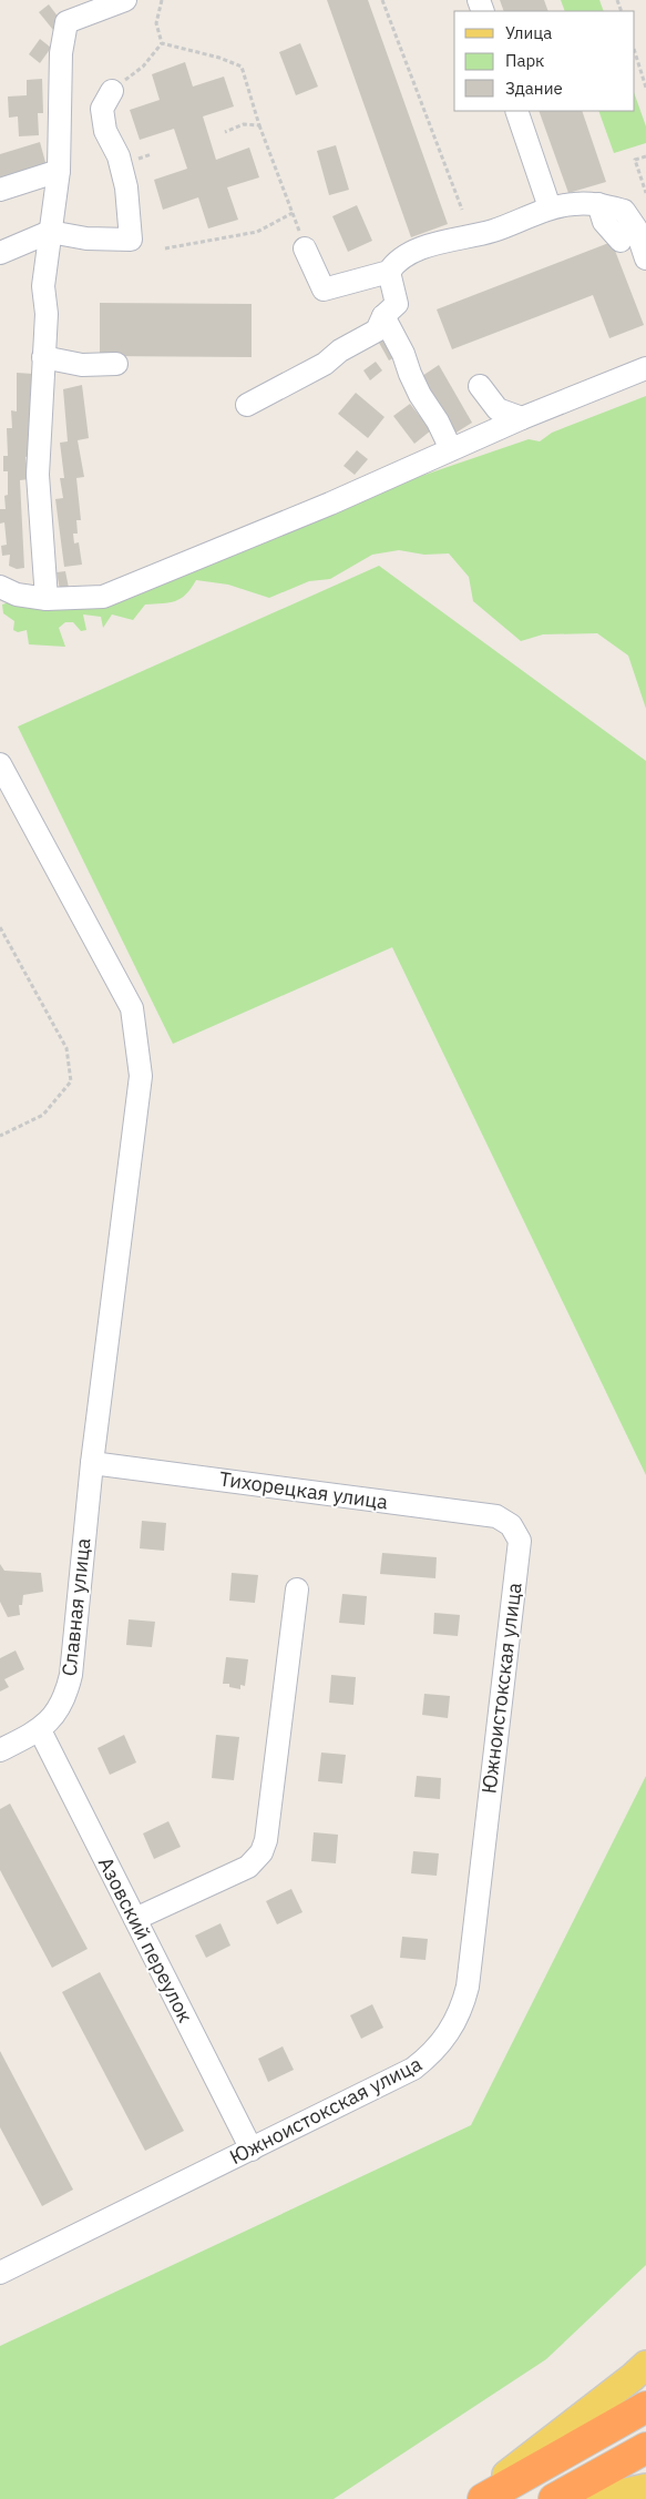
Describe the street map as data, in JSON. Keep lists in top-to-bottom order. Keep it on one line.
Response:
{"streets":{"street":["Тихорецкая улица","Славная улица","Южноистокская улица","Азовский переулок"]},"crossings":[["Тихорецкая улица","Славная улица"],["Тихорецкая улица","Южноистокская улица"],["Славная улица","Азовский переулок"],["Южноистокская улица","Азовский переулок"]],"legend":["Улица","Парк","Здание"]}
